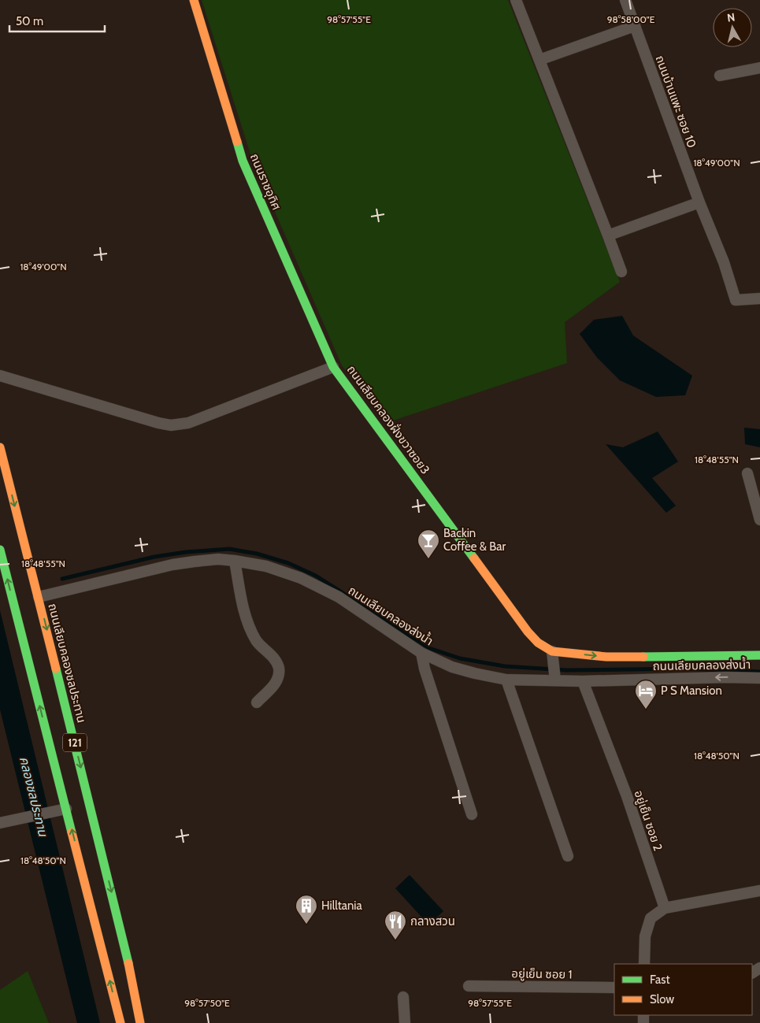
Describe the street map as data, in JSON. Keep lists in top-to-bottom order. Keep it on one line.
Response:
{"streets":{"main road":["ถนนราชอุทิศ","ถนนเลียบคลองฝั่งขวาซอย3","ถนนเลียบคลองส่งน้ำ","ถนนเลียบคลองชลประทาน","121"],"street":["ถนนบ้านแพะ ซอย 10","อยู่เย็น ซอย 2","อยู่เย็น ซอย 1"]},"crossings":[["ถนนราชอุทิศ","ถนนเลียบคลองฝั่งขวาซอย3"],["ถนนเลียบคลองฝั่งขวาซอย3","ถนนเลียบคลองส่งน้ำ"],["ถนนเลียบคลองส่งน้ำ","ถนนเลียบคลองชลประทาน"],["ถนนเลียบคลองส่งน้ำ","อยู่เย็น ซอย 2"]],"water":["คลองชลประทาน"],"places":{"bar":["Backin Coffee & Bar"],"hotel":["P S Mansion"],"building":["Hilltania"],"restaurant":["กลางสวน"]},"legend":["Fast","Slow"],"scale_bar":"50 m","north":"top","coordinates":["98°57'55\"E","98°58'00\"E","18°49'00\"N","18°48'55\"N","18°48'50\"N","98°57'50\"E"]}
